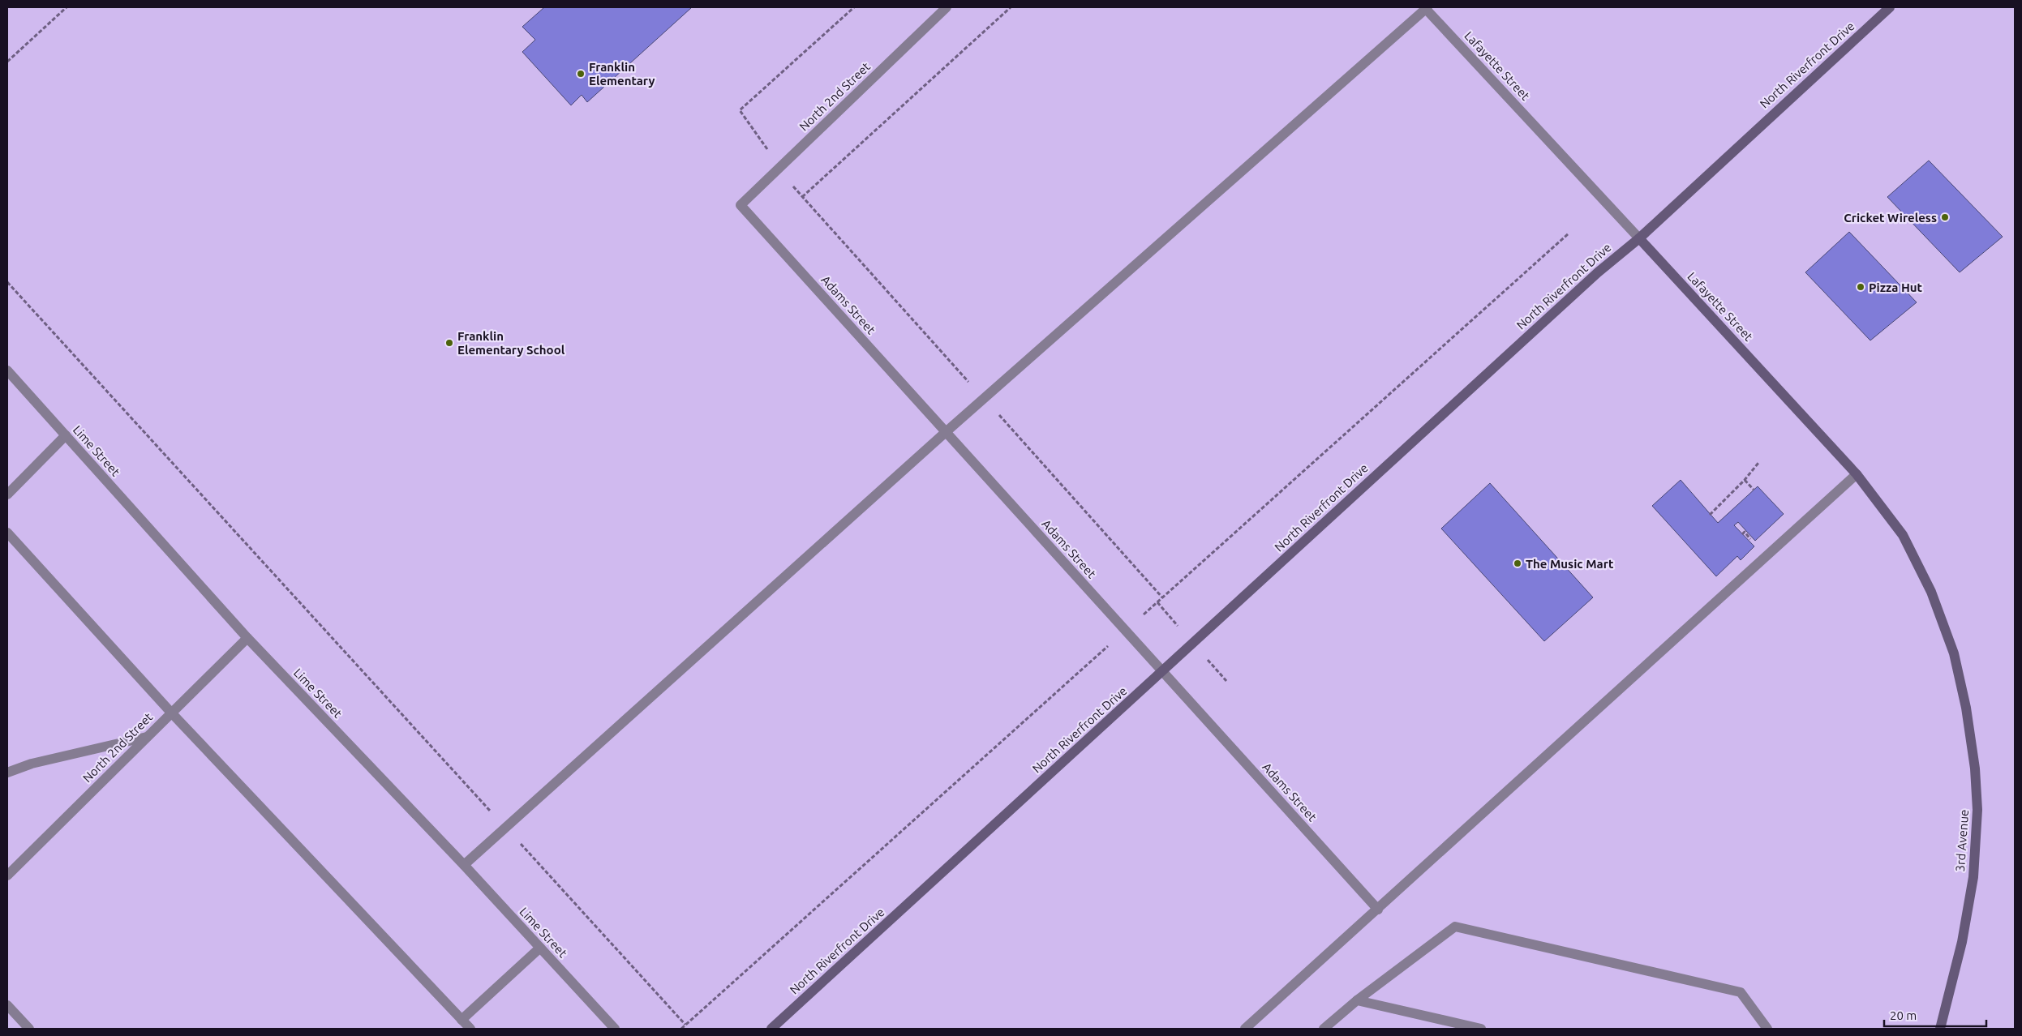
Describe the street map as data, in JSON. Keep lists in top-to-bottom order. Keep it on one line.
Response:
{"streets":{"main road":["North Riverfront Drive","Lafayette Street","3rd Avenue"],"street":["North 2nd Street","Adams Street","Lime Street"]},"crossings":[["North Riverfront Drive","Lafayette Street"],["North Riverfront Drive","Adams Street"],["Lafayette Street","3rd Avenue"],["North 2nd Street","Adams Street"],["North 2nd Street","Lime Street"]],"places":["Franklin Elementary","Cricket Wireless","Pizza Hut","Franklin Elementary School","The Music Mart"],"scale_bar":"20 m"}
